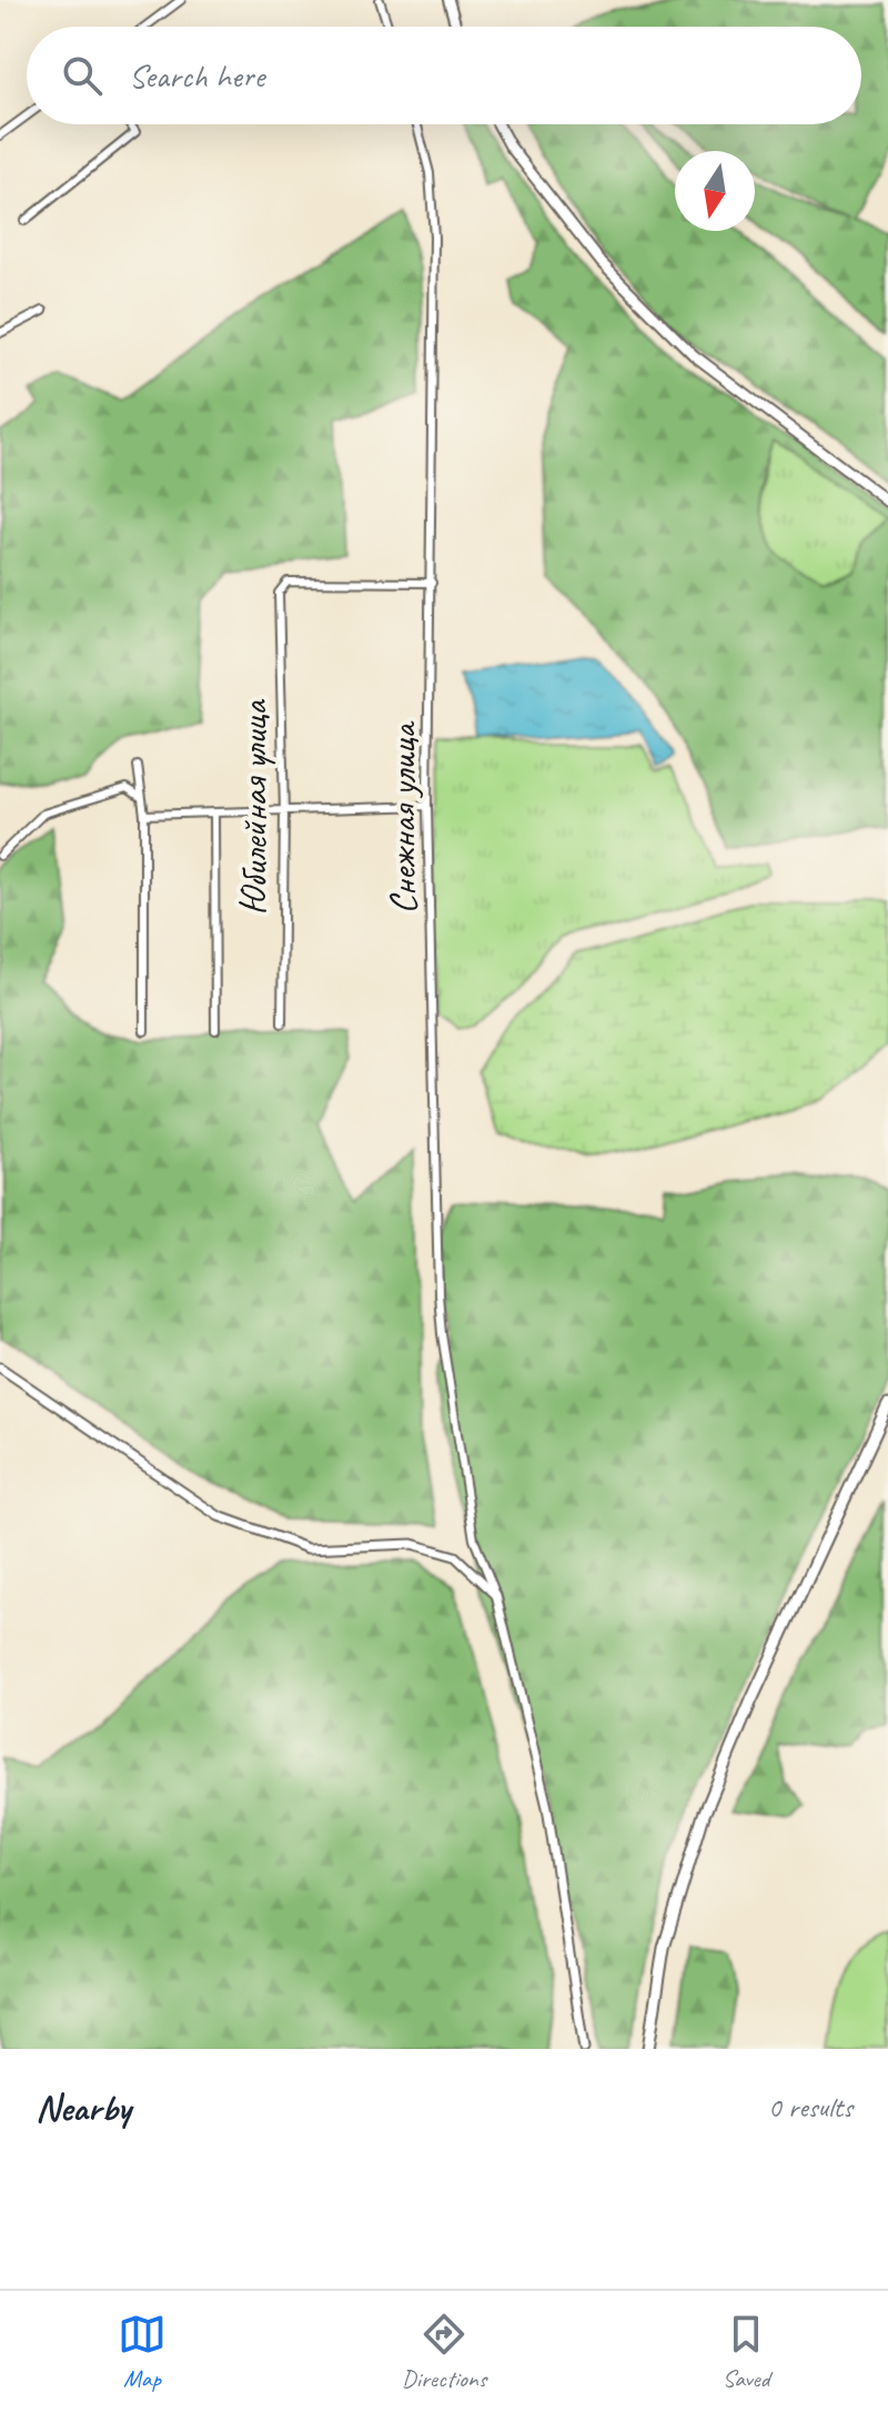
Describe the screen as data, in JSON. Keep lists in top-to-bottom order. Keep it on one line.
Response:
{"streets":{"street":["Юбилейная улица","Снежная улица"]},"crossings":[["Юбилейная улица","Снежная улица"]],"north":"bottom","page":{"search":"Search here","heading":["Nearby","0 results"],"nav":["Map","Directions","Saved"]}}
